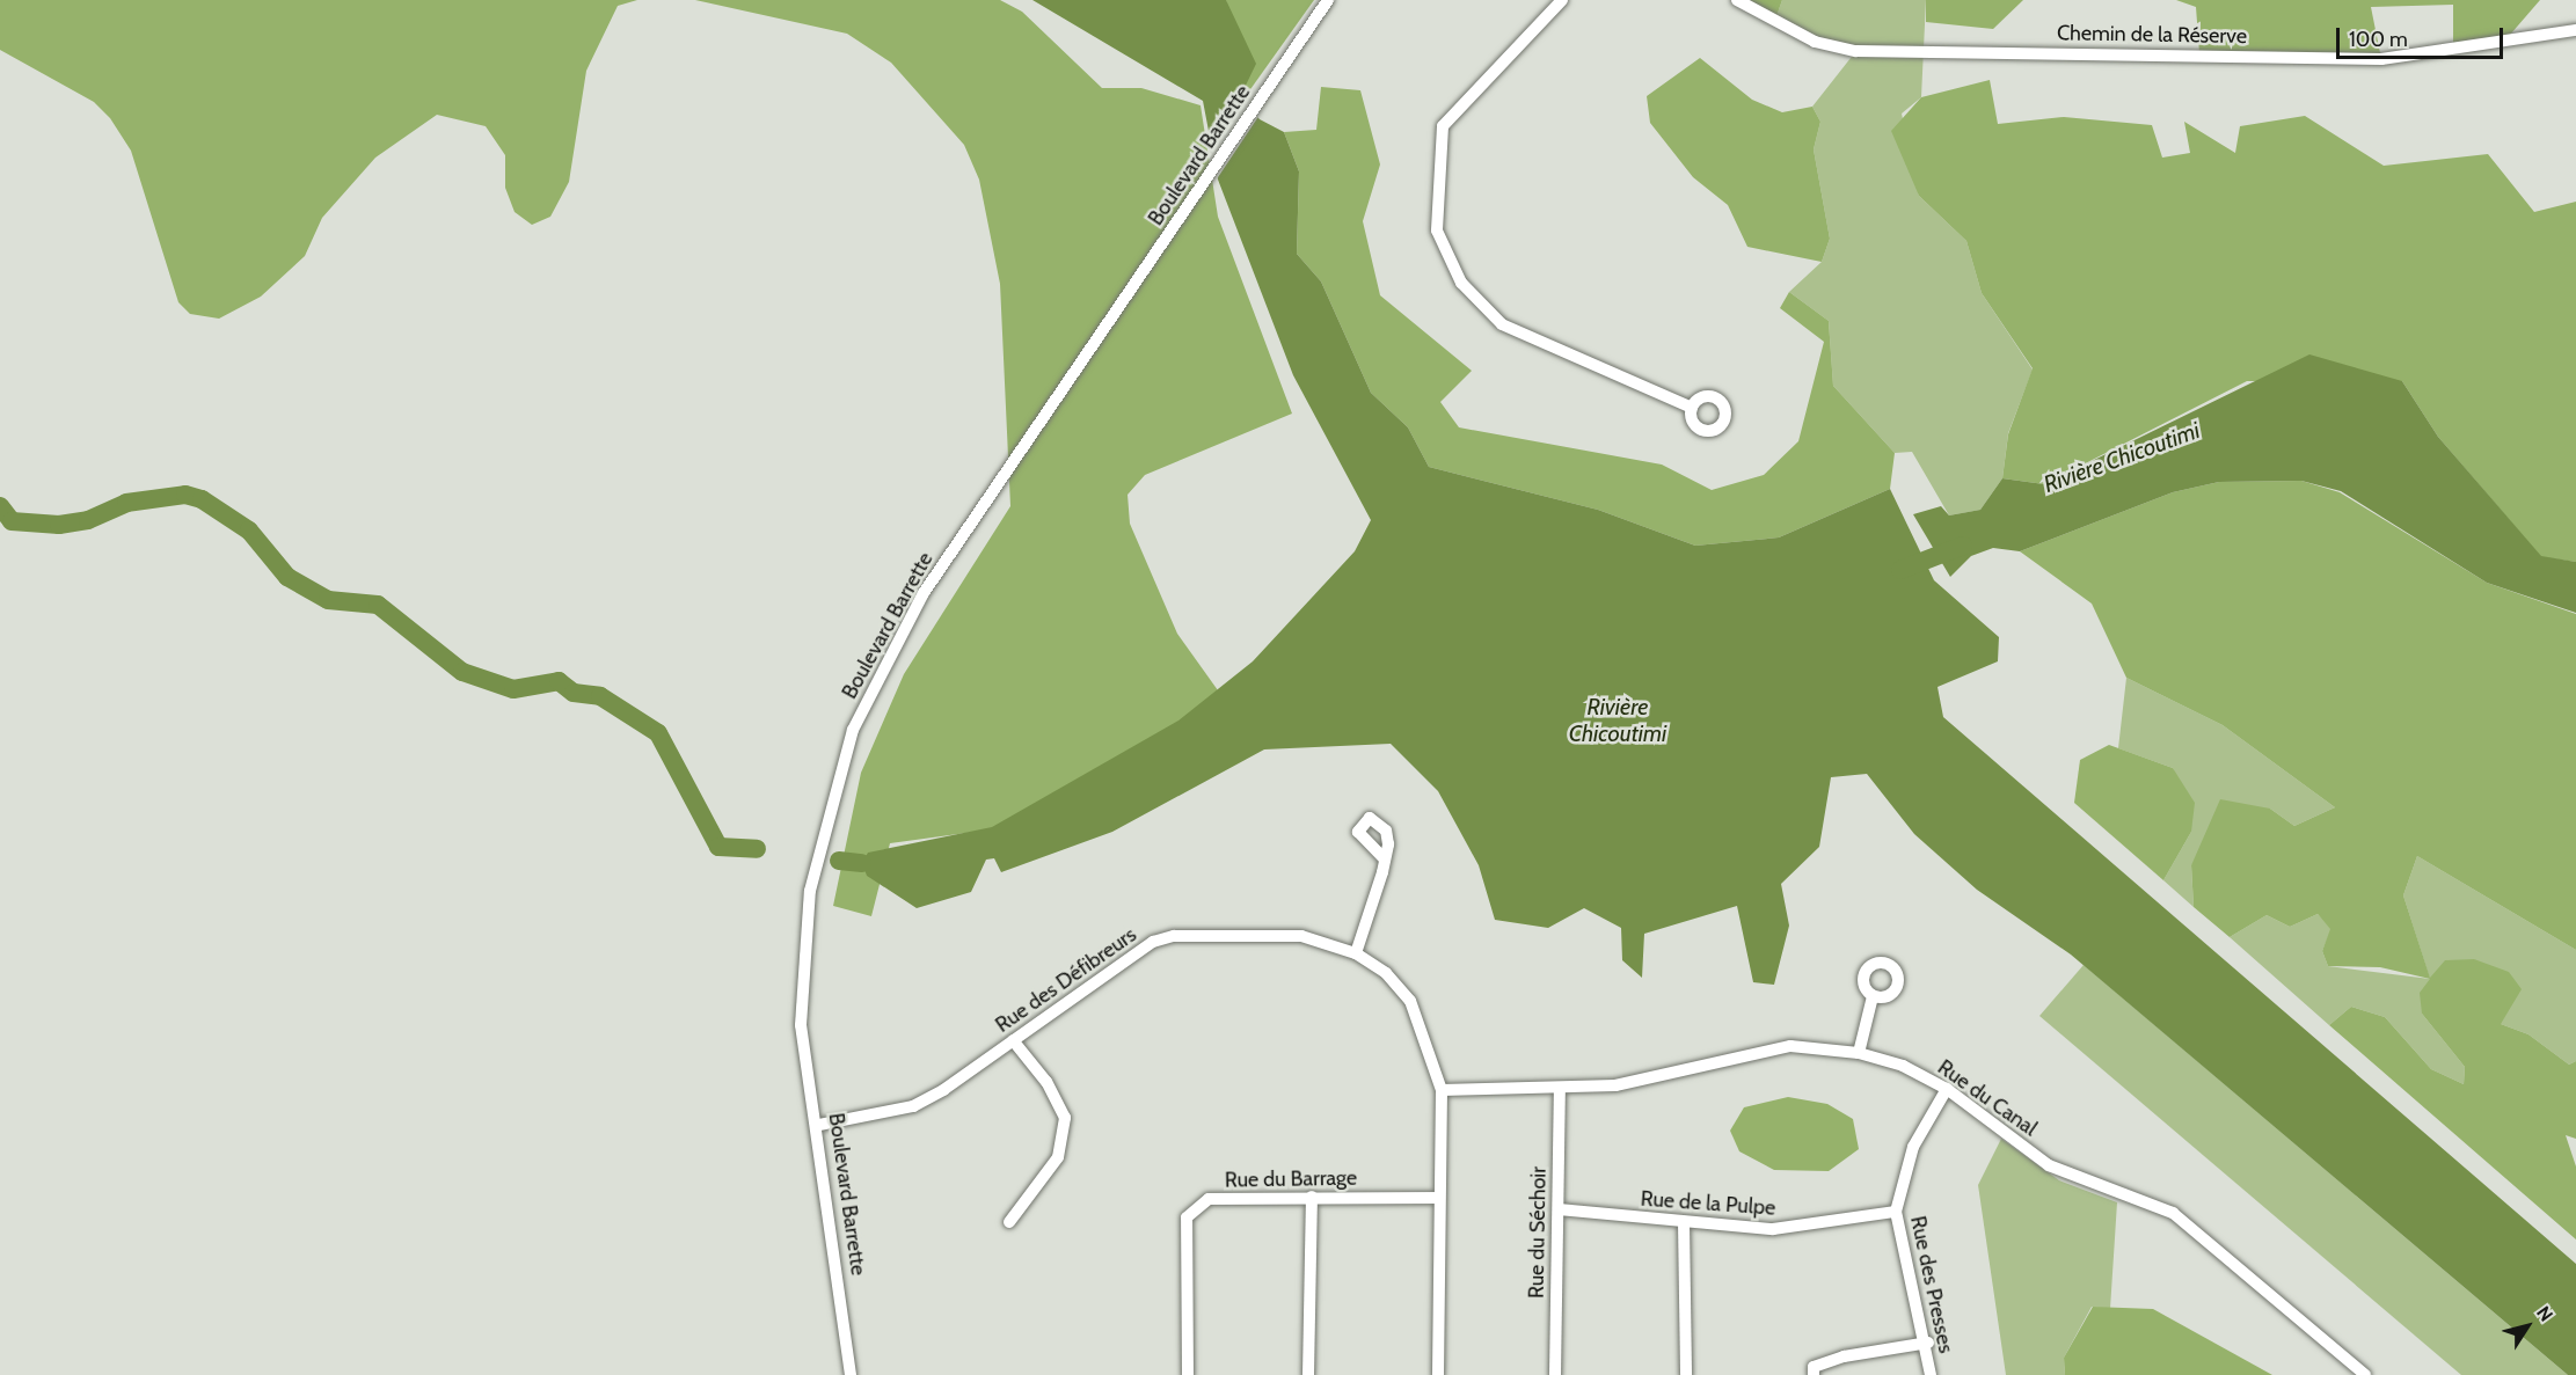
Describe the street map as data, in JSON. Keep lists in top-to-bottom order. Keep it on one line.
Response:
{"streets":{"street":["Chemin de la Réserve","Boulevard Barrette","Rue des Défibreurs","Rue du Canal","Rue du Barrage","Rue de la Pulpe","Rue du Séchoir","Rue des Presses"]},"crossings":[["Boulevard Barrette","Rue des Défibreurs"],["Rue des Défibreurs","Rue du Canal"],["Rue des Défibreurs","Rue du Barrage"],["Rue du Canal","Rue du Séchoir"],["Rue du Canal","Rue des Presses"],["Rue de la Pulpe","Rue du Séchoir"],["Rue de la Pulpe","Rue des Presses"]],"water":["Rivière Chicoutimi"],"scale_bar":"100 m","north":"top right"}
